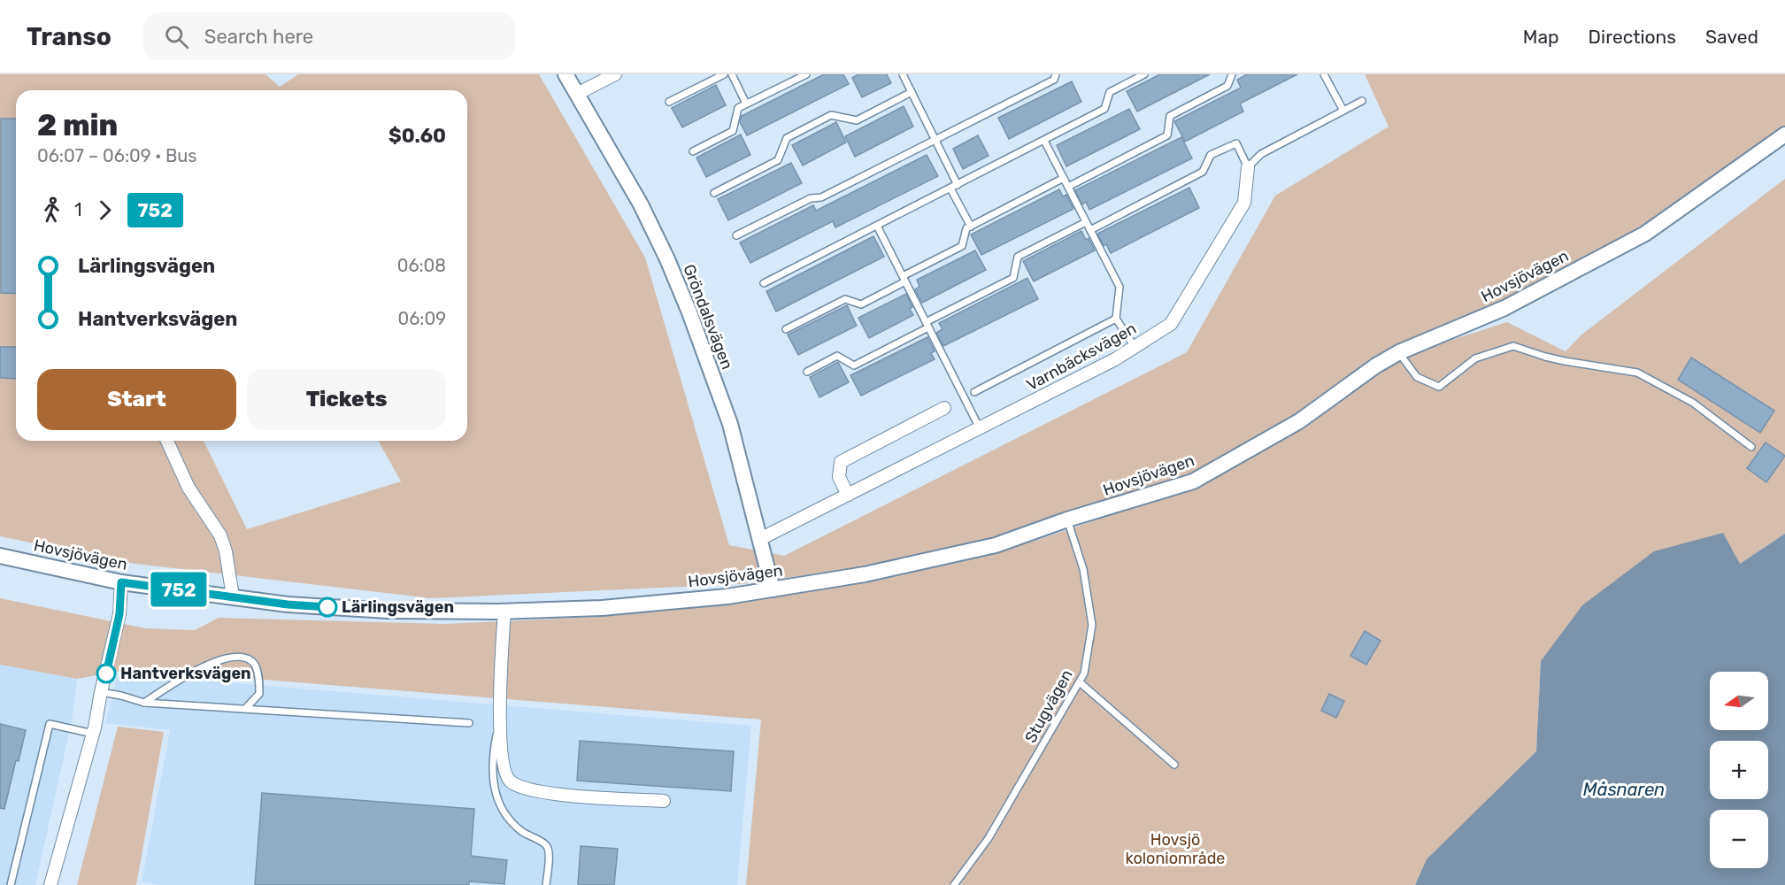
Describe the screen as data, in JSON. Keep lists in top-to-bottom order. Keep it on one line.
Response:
{"streets":{"street":["Hovsjövägen","Gröndalsvägen","Varnbäcksvägen"],"lane":["Stugvägen"]},"crossings":[["Hovsjövägen","Gröndalsvägen"],["Hovsjövägen","Stugvägen"],["Gröndalsvägen","Varnbäcksvägen"]],"water":["Måsnaren"],"parks":["Hovsjö koloniområde"],"places":["Lärlingsvägen","Hantverksvägen"],"lines":["bus line 752"],"north":"left","page":{"header":"Transo","search":"Search here","nav":["Map","Directions","Saved"],"on_map":"752","heading":["2 min","06:07 – 06:09 · Bus","$0.60"],"legs":["1","752"],"list":[{"name":"Lärlingsvägen","value":"06:08"},{"name":"Hantverksvägen","value":"06:09"}],"buttons":["Start","Tickets"],"map_buttons":["+","−"]}}
